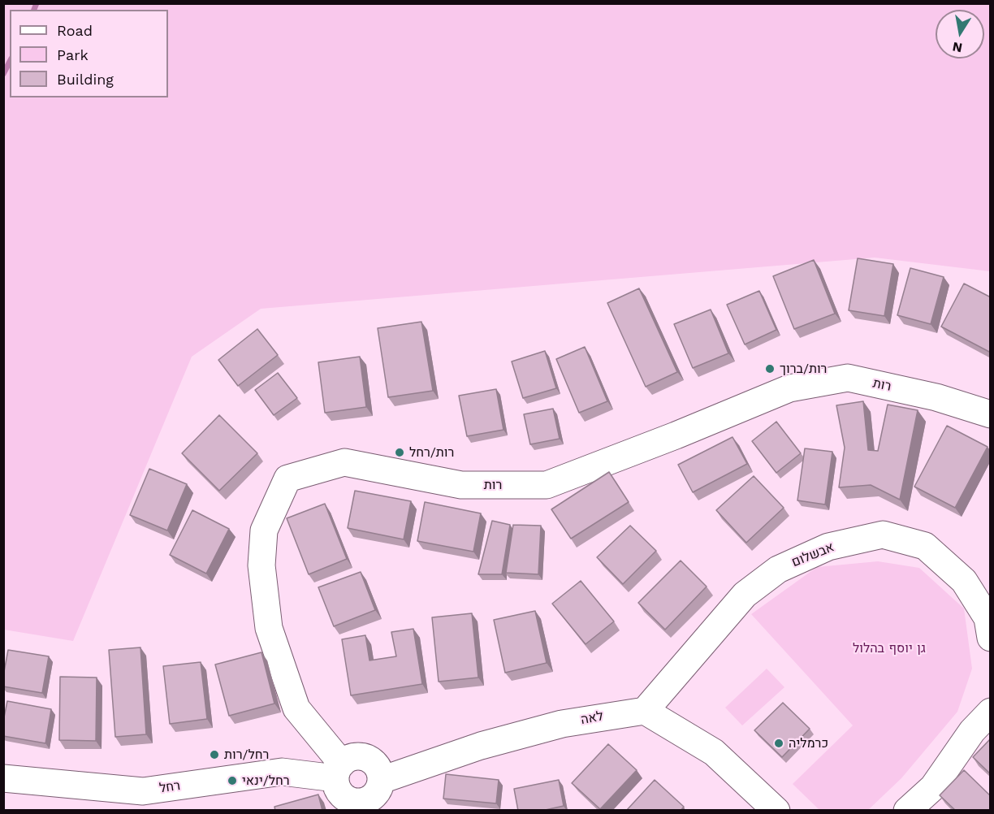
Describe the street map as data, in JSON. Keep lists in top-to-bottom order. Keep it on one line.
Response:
{"streets":{"street":["רות","אבשלום","לאה","רחל"]},"crossings":[["רות","לאה"],["רות","רחל"],["אבשלום","לאה"],["לאה","רחל"]],"parks":["גן יוסף בהלול"],"places":["רות/ברוך","רות/רחל","כרמליה","רחל/רות","רחל/ינאי"],"legend":["Road","Park","Building"],"north":"bottom"}
